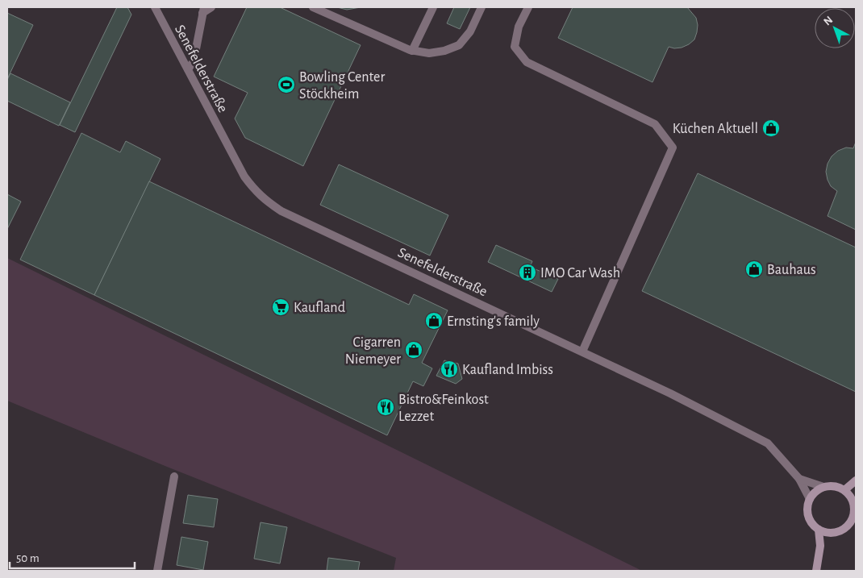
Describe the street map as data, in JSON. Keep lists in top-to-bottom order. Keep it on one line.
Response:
{"streets":{"street":["Senefelderstraße"]},"places":{"sports":["Bowling Center Stöckheim"],"shop":["Küchen Aktuell","Bauhaus","Ernsting's family","Cigarren Niemeyer"],"building":["IMO Car Wash"],"supermarket":["Kaufland"],"restaurant":["Kaufland Imbiss","Bistro&Feinkost Lezzet"]},"scale_bar":"50 m","north":"top left"}
